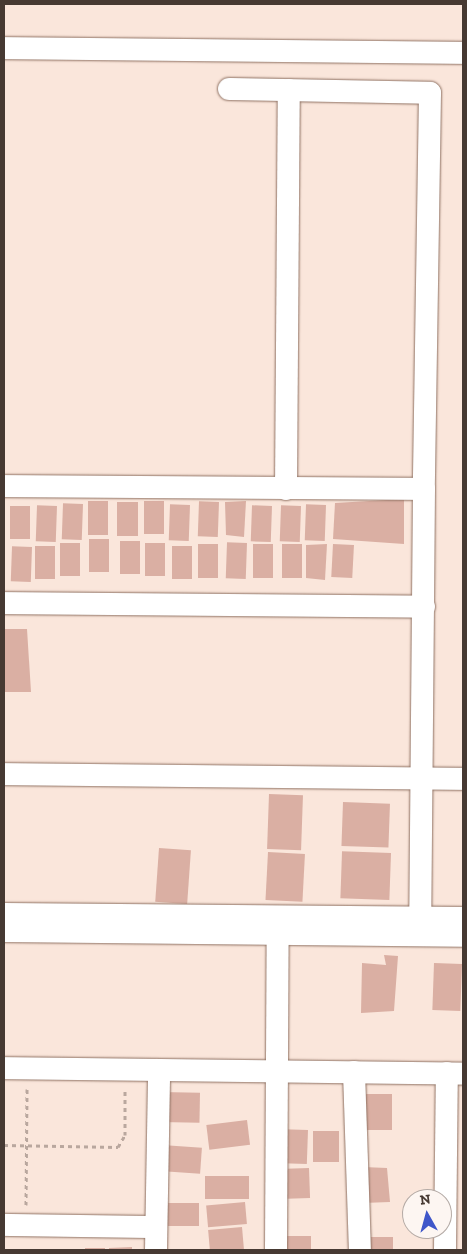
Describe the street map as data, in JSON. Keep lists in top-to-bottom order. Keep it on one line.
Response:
{"north":"top"}
